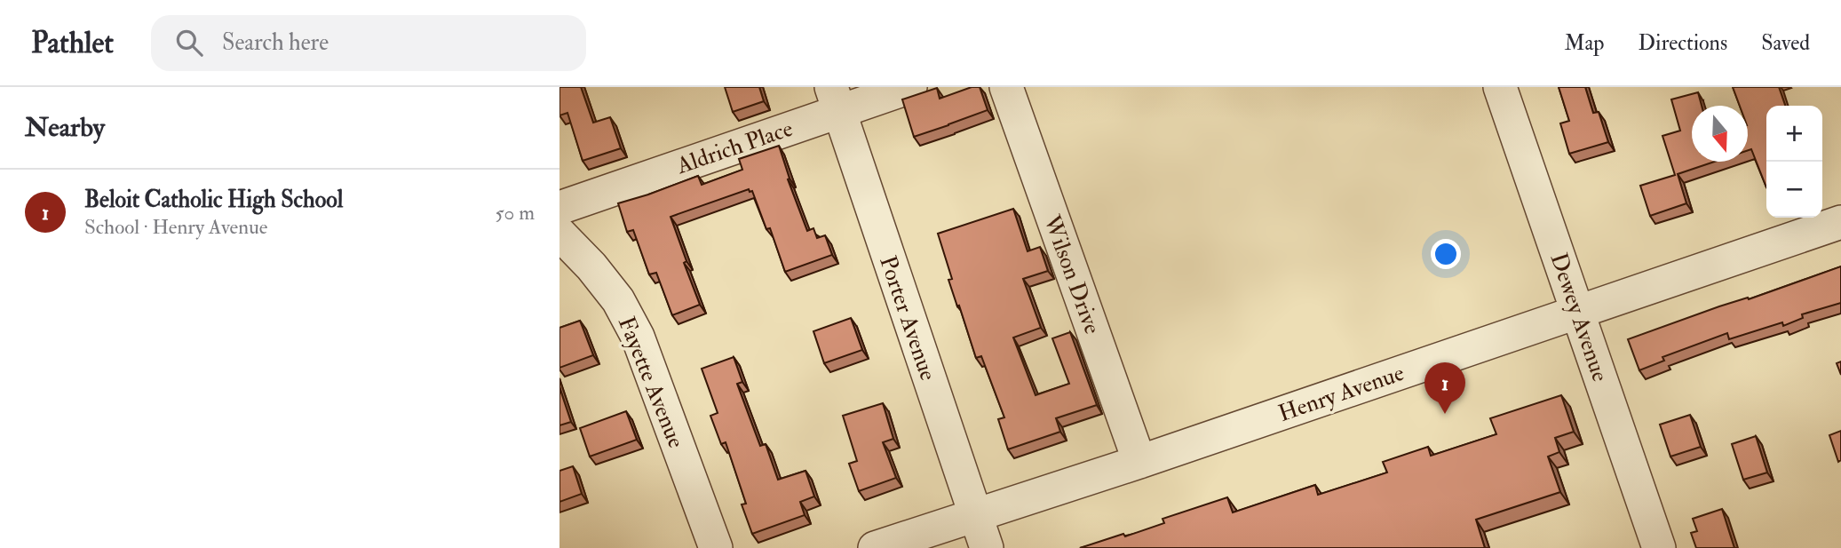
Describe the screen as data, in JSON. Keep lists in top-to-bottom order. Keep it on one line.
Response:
{"streets":{"street":["Aldrich Place","Wilson Drive","Dewey Avenue","Porter Avenue","Fayette Avenue","Henry Avenue"]},"crossings":[["Aldrich Place","Porter Avenue"],["Wilson Drive","Henry Avenue"],["Dewey Avenue","Henry Avenue"],["Porter Avenue","Henry Avenue"]],"north":"bottom","page":{"header":"Pathlet","search":"Search here","nav":["Map","Directions","Saved"],"heading":"Nearby","map_buttons":["+","−"],"list":[{"mark":"1","name":"Beloit Catholic High School","note":"School · Henry Avenue","value":"50 m"}],"pins":"1"}}
